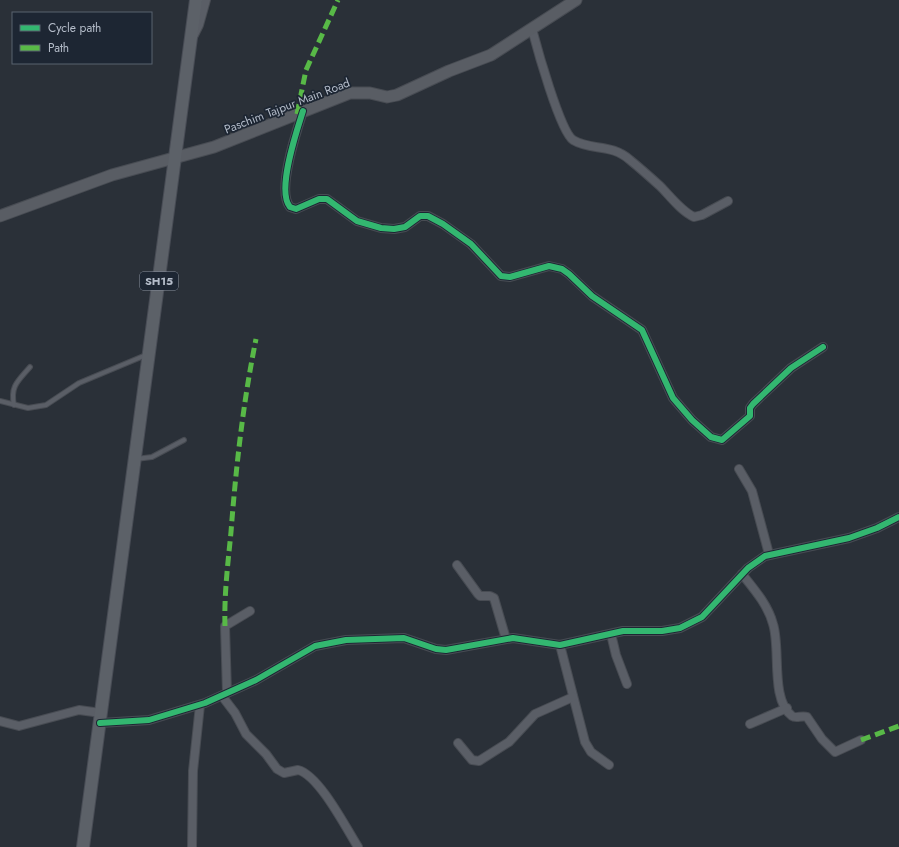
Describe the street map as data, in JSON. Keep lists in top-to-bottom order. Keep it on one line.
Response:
{"streets":{"main road":["SH15"],"street":["Paschim Tajpur Main Road"]},"crossings":[["Paschim Tajpur Main Road","SH15"]],"legend":["Cycle path","Path"]}
